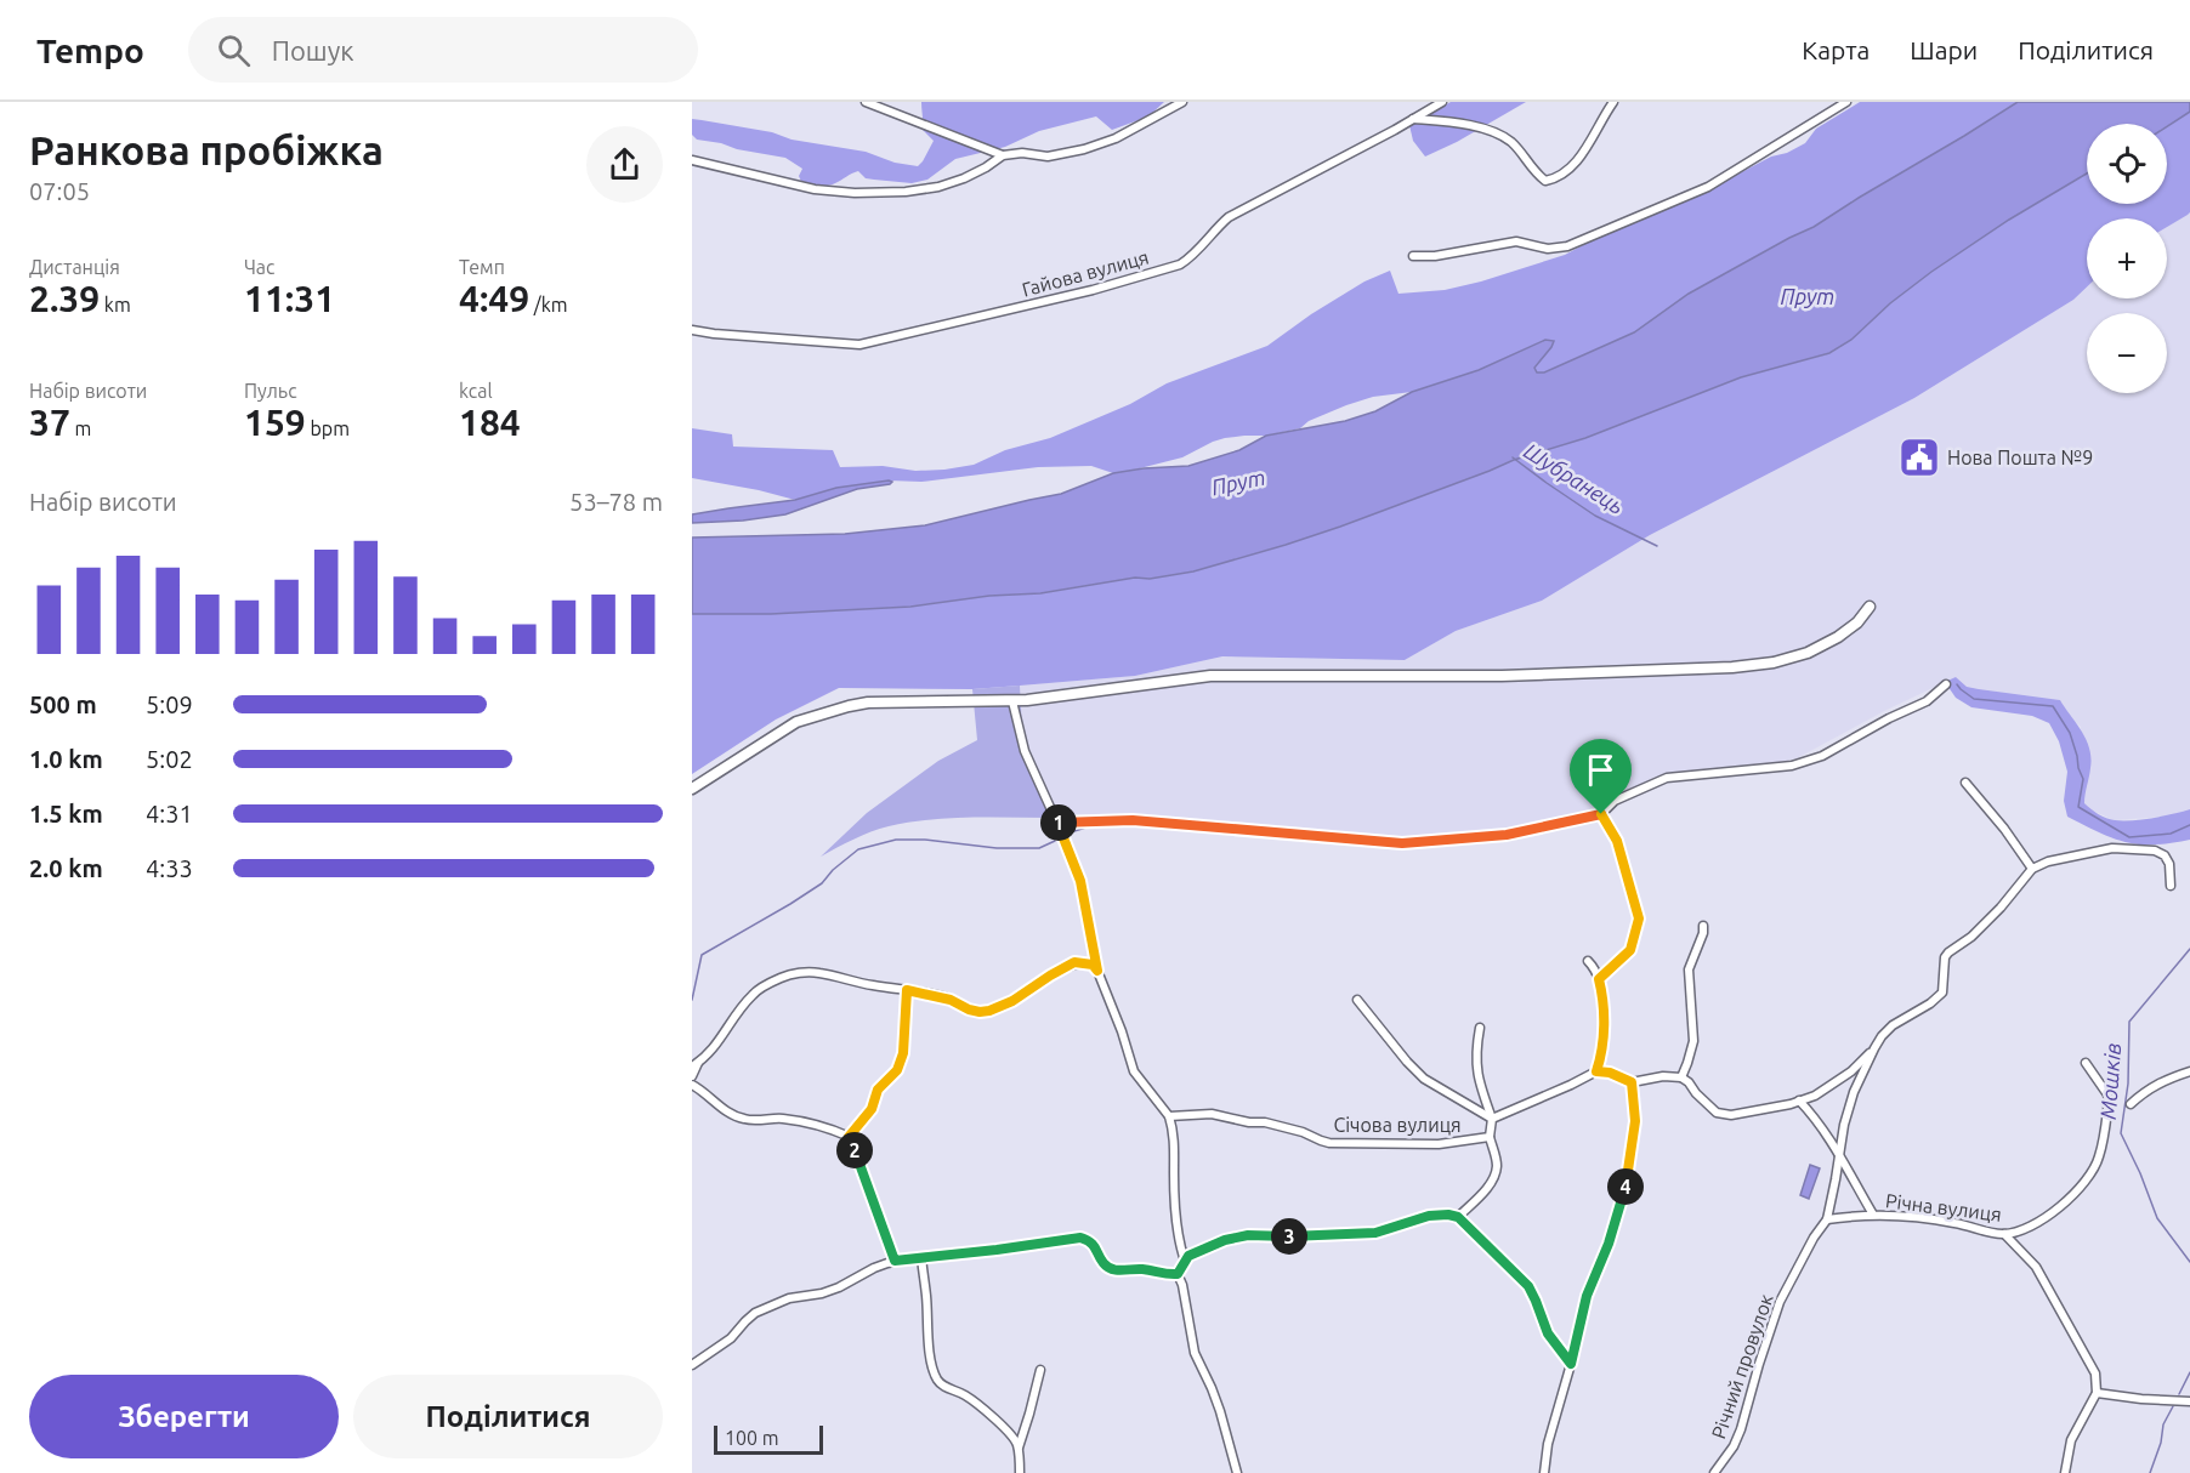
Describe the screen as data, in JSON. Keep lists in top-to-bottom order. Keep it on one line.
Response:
{"streets":{"street":["Гайова вулиця","Січова вулиця","Річна вулиця","Річний провулок"]},"crossings":[["Річна вулиця","Річний провулок"]],"water":["Прут","Шубранець","Мошків"],"places":{"public building":["Нова Пошта №9"]},"scale_bar":"100 m","page":{"header":"Tempo","search":"Пошук","nav":["Карта","Шари","Поділитися"],"heading":["Ранкова пробіжка","07:05"],"map_buttons":["+","−"],"stats":[["Дистанція","2.39 km"],["Час","11:31"],["Темп","4:49 /km"],["Набір висоти","37 m"],["Пульс","159 bpm"],["kcal","184"]],"chart":["Набір висоти","53–78 m"],"list":[{"name":"500 m","note":"5:09"},{"name":"1.0 km","note":"5:02"},{"name":"1.5 km","note":"4:31"},{"name":"2.0 km","note":"4:33"}],"pins":["1","2","4","3"],"buttons":["Зберегти","Поділитися"],"scale":"100 m"}}
